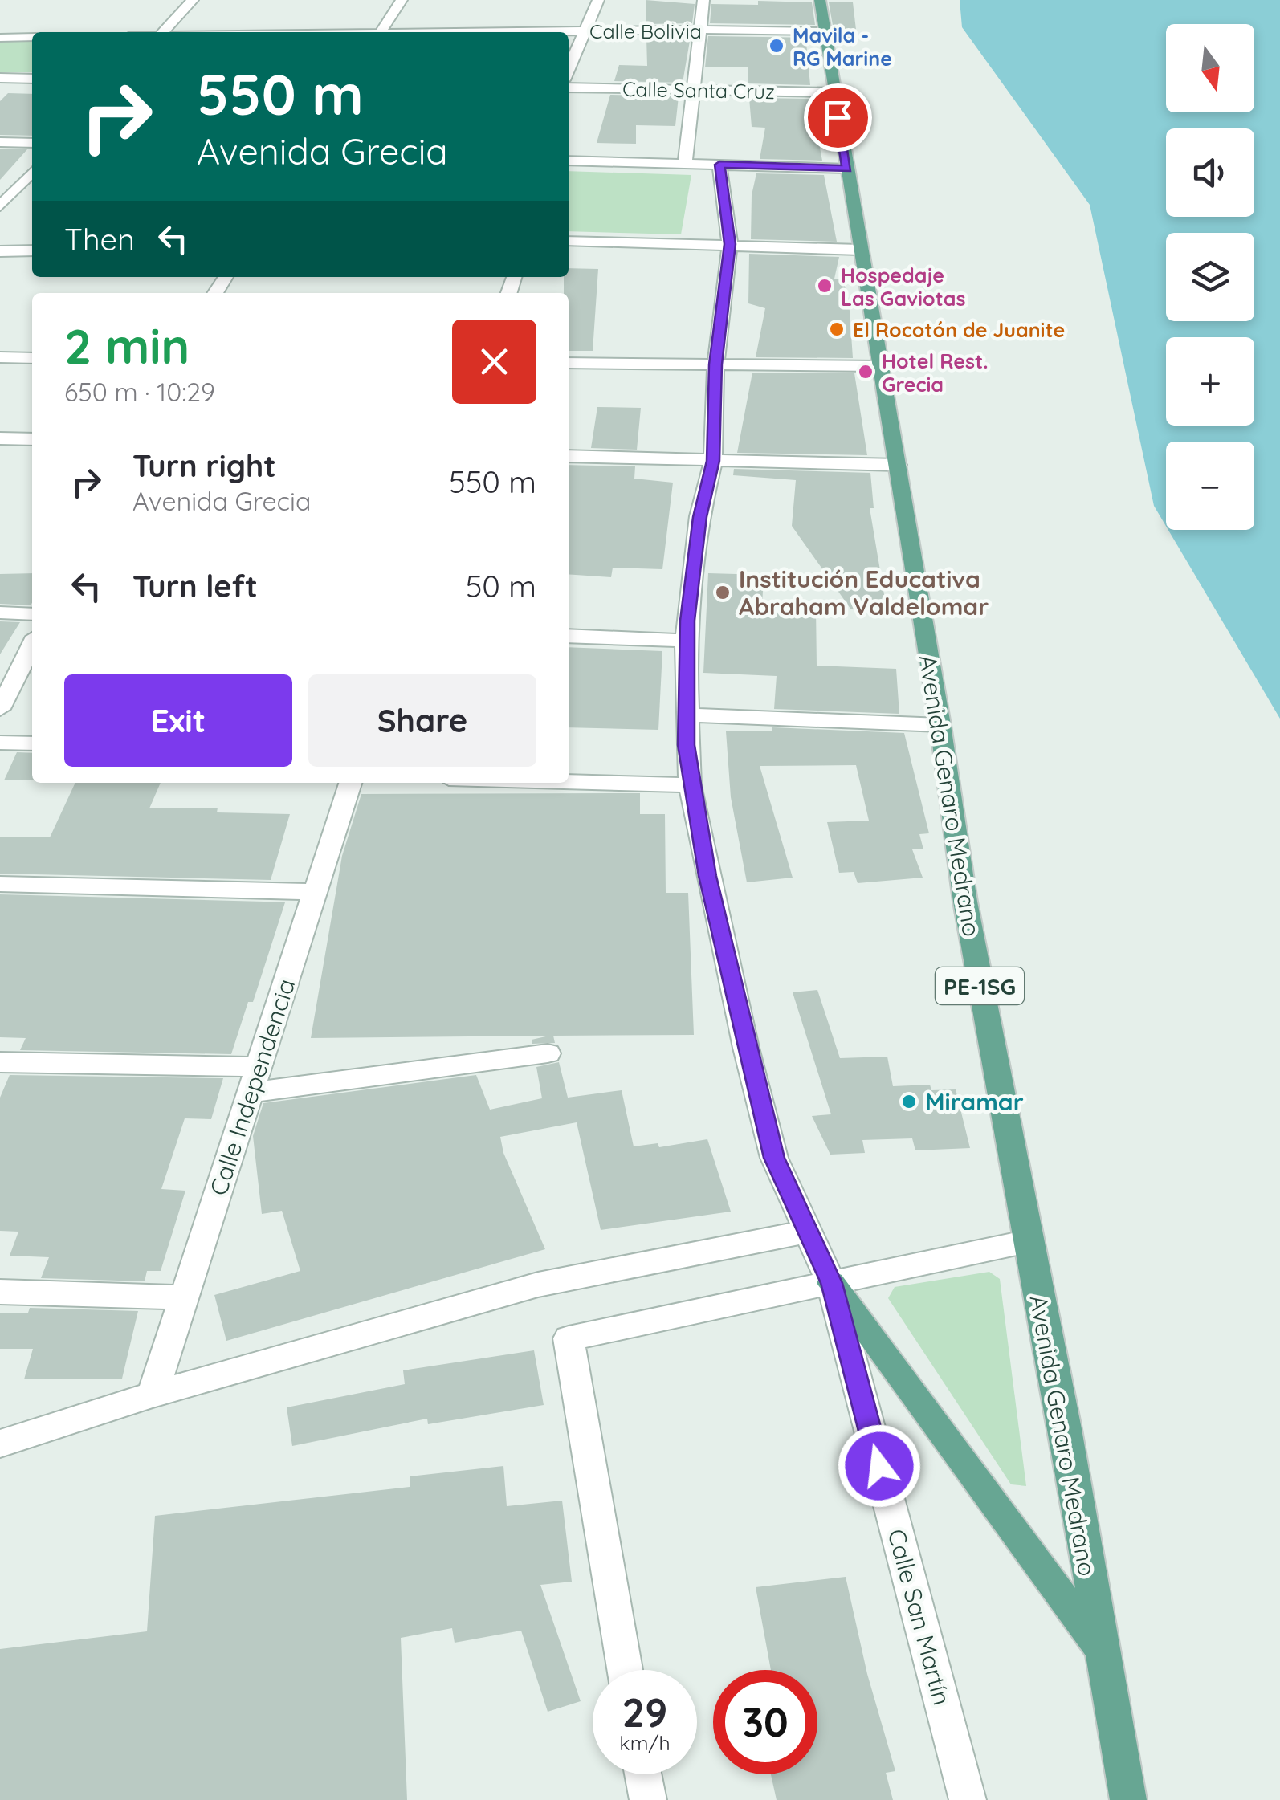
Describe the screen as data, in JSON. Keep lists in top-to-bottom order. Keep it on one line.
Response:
{"streets":{"main road":["Avenida Genaro Medrano","PE-1SG"],"street":["Calle Bolivia","Calle Santa Cruz","Calle Independencia","Calle San Martín"]},"crossings":[["Calle Bolivia","PE-1SG"],["Calle Santa Cruz","PE-1SG"],["Avenida Genaro Medrano","PE-1SG"]],"places":["Mavila - RG Marine","Hospedaje Las Gaviotas","El Rocotón de Juanite","Hotel Rest. Grecia","Institución Educativa Abraham Valdelomar","Miramar"],"north":"bottom","page":{"map_buttons":["+","−"],"turn":["550 m","Avenida Grecia"],"then":"Then","heading":["2 min","650 m · 10:29"],"list":[{"name":"Turn right","note":"Avenida Grecia","value":"550 m"},{"name":"Turn left","value":"50 m"}],"buttons":["Exit","Share"],"speed":"29 km/h","limit":"30"}}
